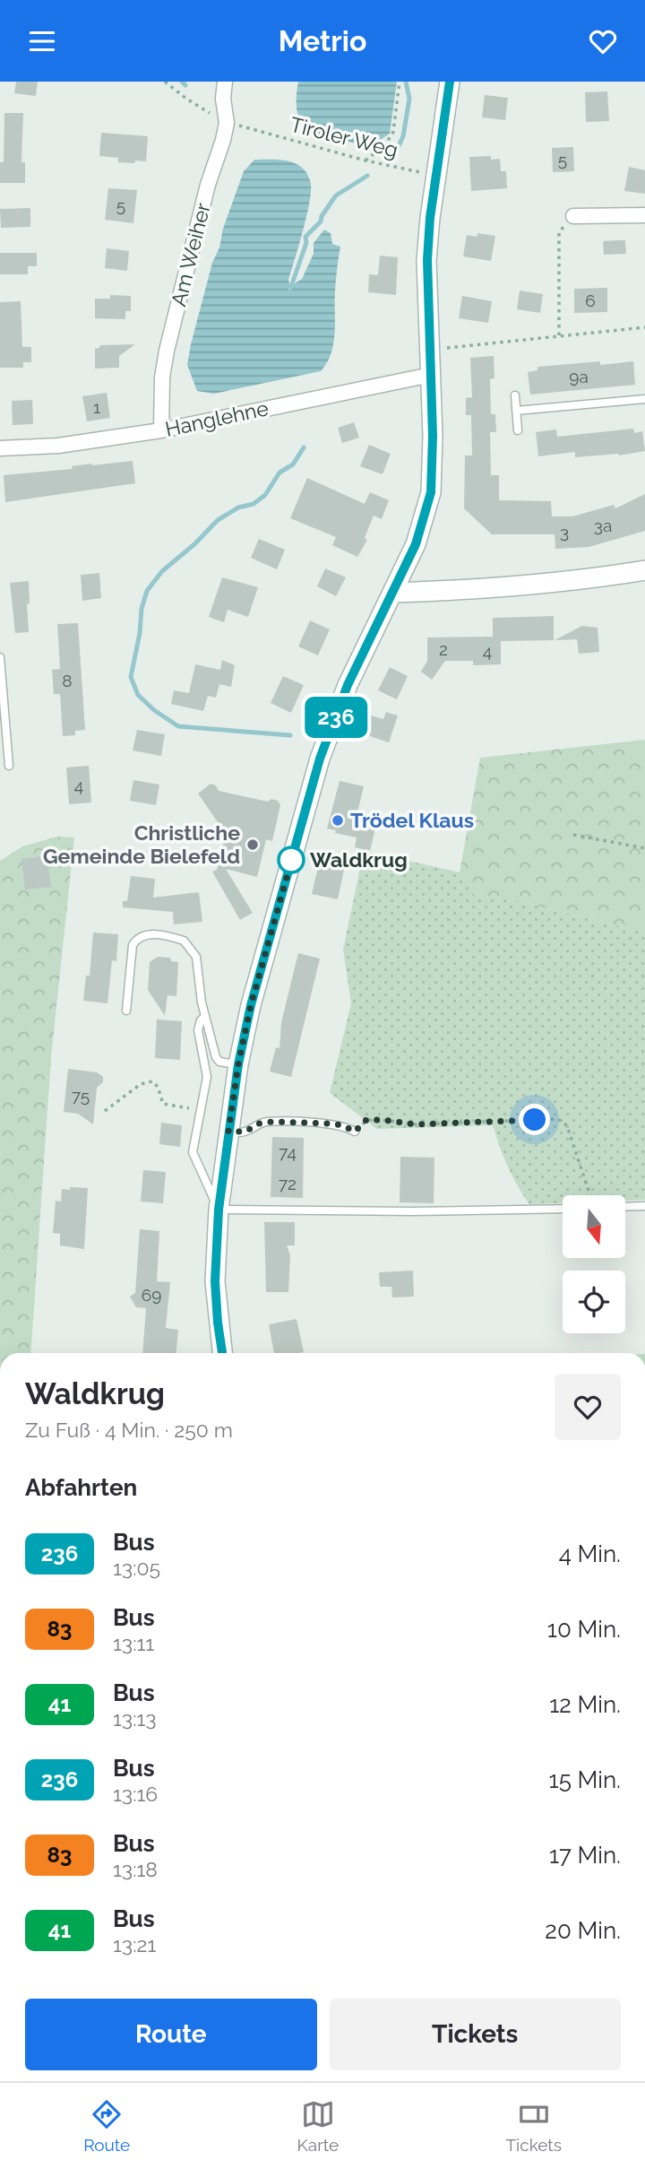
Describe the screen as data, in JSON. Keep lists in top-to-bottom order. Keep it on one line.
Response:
{"streets":{"street":["Am Weiher","Hanglehne"],"path":["Tiroler Weg"]},"crossings":[["Am Weiher","Hanglehne"]],"places":["Trödel Klaus","Christliche Gemeinde Bielefeld","Waldkrug"],"lines":["bus line 236"],"house_numbers":["5","5","6","9a","1","3a","3","2","4","8","4","75","74","72","69"],"north":"bottom","page":{"header":"Metrio","on_map":"236","heading":[["Waldkrug","Zu Fuß · 4 Min. · 250 m"],"Abfahrten"],"list":[{"mark":"236","name":"Bus","note":"13:05","value":"4 Min."},{"mark":"83","name":"Bus","note":"13:11","value":"10 Min."},{"mark":"41","name":"Bus","note":"13:13","value":"12 Min."},{"mark":"236","name":"Bus","note":"13:16","value":"15 Min."},{"mark":"83","name":"Bus","note":"13:18","value":"17 Min."},{"mark":"41","name":"Bus","note":"13:21","value":"20 Min."}],"buttons":["Route","Tickets"],"tabs":["Route","Karte","Tickets"]}}
